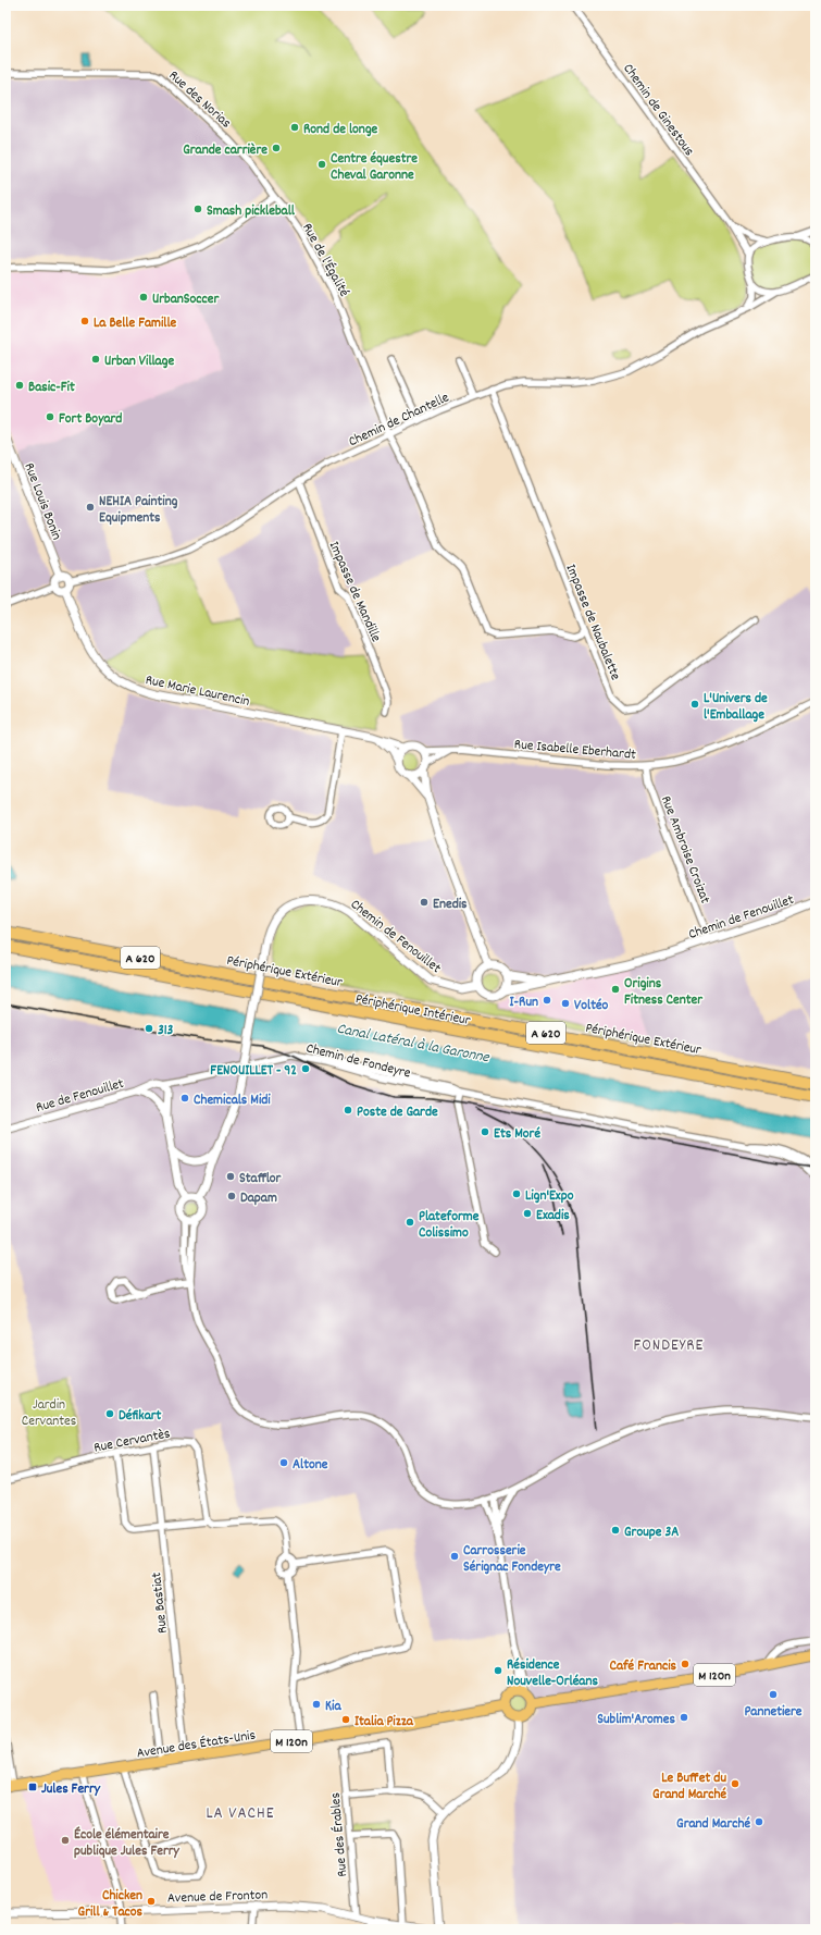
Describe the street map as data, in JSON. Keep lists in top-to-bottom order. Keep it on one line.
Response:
{"streets":{"highway":["A 620","Périphérique Extérieur","Périphérique Intérieur"],"main road":["M 120n","Avenue des États-Unis"],"street":["Rue des Norias","Chemin de Ginestous","Rue de l'Égalité","Chemin de Chantelle","Rue Louis Bonin","Impasse de Mandille","Impasse de Naubalette","Rue Marie Laurencin","Rue Isabelle Eberhardt","Rue Ambroise Croizat","Chemin de Fenouillet","Chemin de Fondeyre","Rue de Fenouillet","Rue Cervantès","Rue Bastiat","Rue des Érables","Avenue de Fronton"]},"crossings":[["Rue des Norias","Rue de l'Égalité"],["Rue de l'Égalité","Chemin de Chantelle"],["Rue de l'Égalité","Impasse de Naubalette"],["Chemin de Chantelle","Rue Louis Bonin"],["Chemin de Chantelle","Impasse de Mandille"],["Chemin de Chantelle","Impasse de Naubalette"],["Chemin de Chantelle","Rue Marie Laurencin"],["Rue Louis Bonin","Rue Marie Laurencin"],["Rue Marie Laurencin","Rue Isabelle Eberhardt"],["Rue Isabelle Eberhardt","Rue Ambroise Croizat"],["Rue Ambroise Croizat","Chemin de Fenouillet"],["Chemin de Fondeyre","Rue de Fenouillet"],["Rue Cervantès","Rue Bastiat"],["Rue Bastiat","Avenue des États-Unis"],["M 120n","Avenue des États-Unis"],["Rue des Érables","Avenue de Fronton"]],"districts":["FONDEYRE","LA VACHE"],"water":["Canal Latéral à la Garonne"],"parks":["Jardin Cervantes"],"places":{"other":["Rond de longe","Grande carrière","Centre équestre Cheval Garonne","Smash pickleball","UrbanSoccer","La Belle Famille","Urban Village","Basic-Fit","Fort Boyard","NEHIA Painting Equipments","L'Univers de l'Emballage","Enedis","Origins Fitness Center","I-Run","Voltéo","313","FENOUILLET - 92","Chemicals Midi","Poste de Garde","Ets Moré","Stafflor","Lign'Expo","Dapam","Exadis","Plateforme Colissimo","Défikart","Altone","Groupe 3A","Carrosserie Sérignac Fondeyre","Café Francis","Résidence Nouvelle-Orléans","Pannetiere","Kia","Sublim'Aromes","Italia Pizza","Le Buffet du Grand Marché","Grand Marché","École élémentaire publique Jules Ferry","Chicken Grill & Tacos"],"transit":["Jules Ferry"]}}
